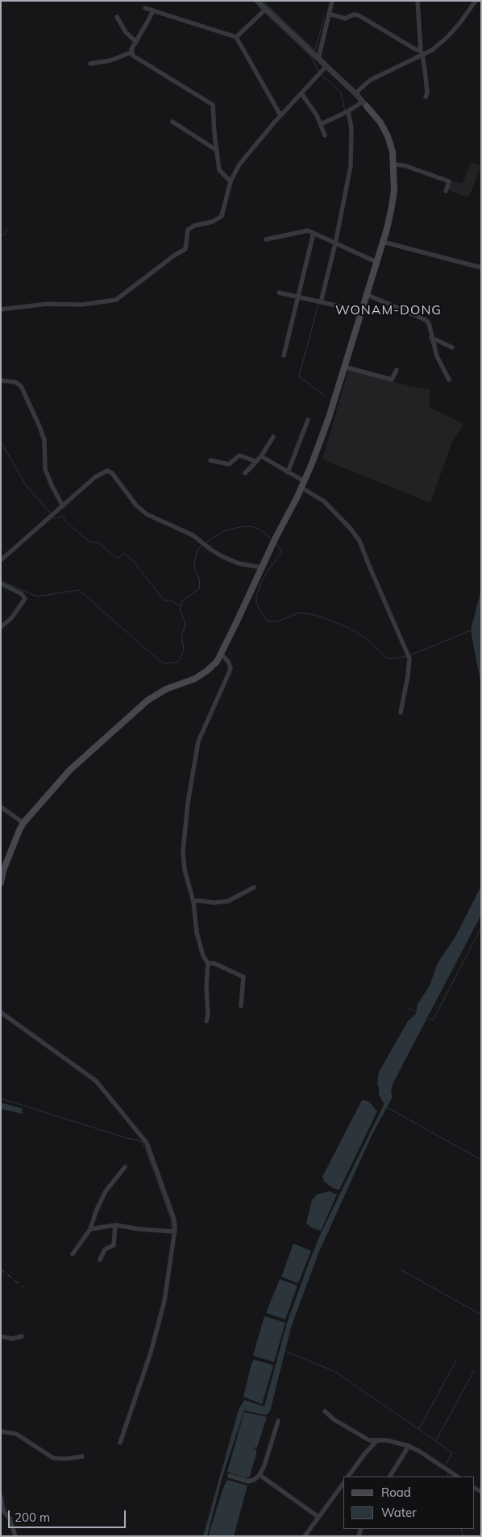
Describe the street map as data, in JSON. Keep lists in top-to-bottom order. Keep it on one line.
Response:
{"districts":["WONAM-DONG"],"legend":["Road","Water"],"scale_bar":"200 m"}
